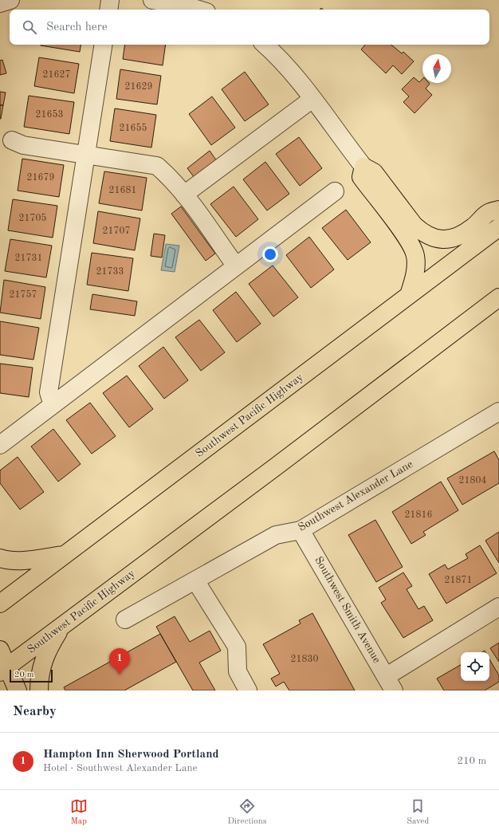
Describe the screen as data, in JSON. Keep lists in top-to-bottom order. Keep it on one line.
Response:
{"streets":{"main road":["Southwest Pacific Highway"],"street":["Southwest Alexander Lane","Southwest Smith Avenue"]},"crossings":[["Southwest Alexander Lane","Southwest Smith Avenue"]],"house_numbers":["21627","21629","21653","21655","21679","21681","21705","21707","21731","21733","21757","21804","21816","21871","21830"],"scale_bar":"20 m","north":"top","page":{"search":"Search here","pins":"1","scale":"20 m","heading":"Nearby","list":[{"mark":"1","name":"Hampton Inn Sherwood Portland","note":"Hotel · Southwest Alexander Lane","value":"210 m"}],"nav":["Map","Directions","Saved"]}}
